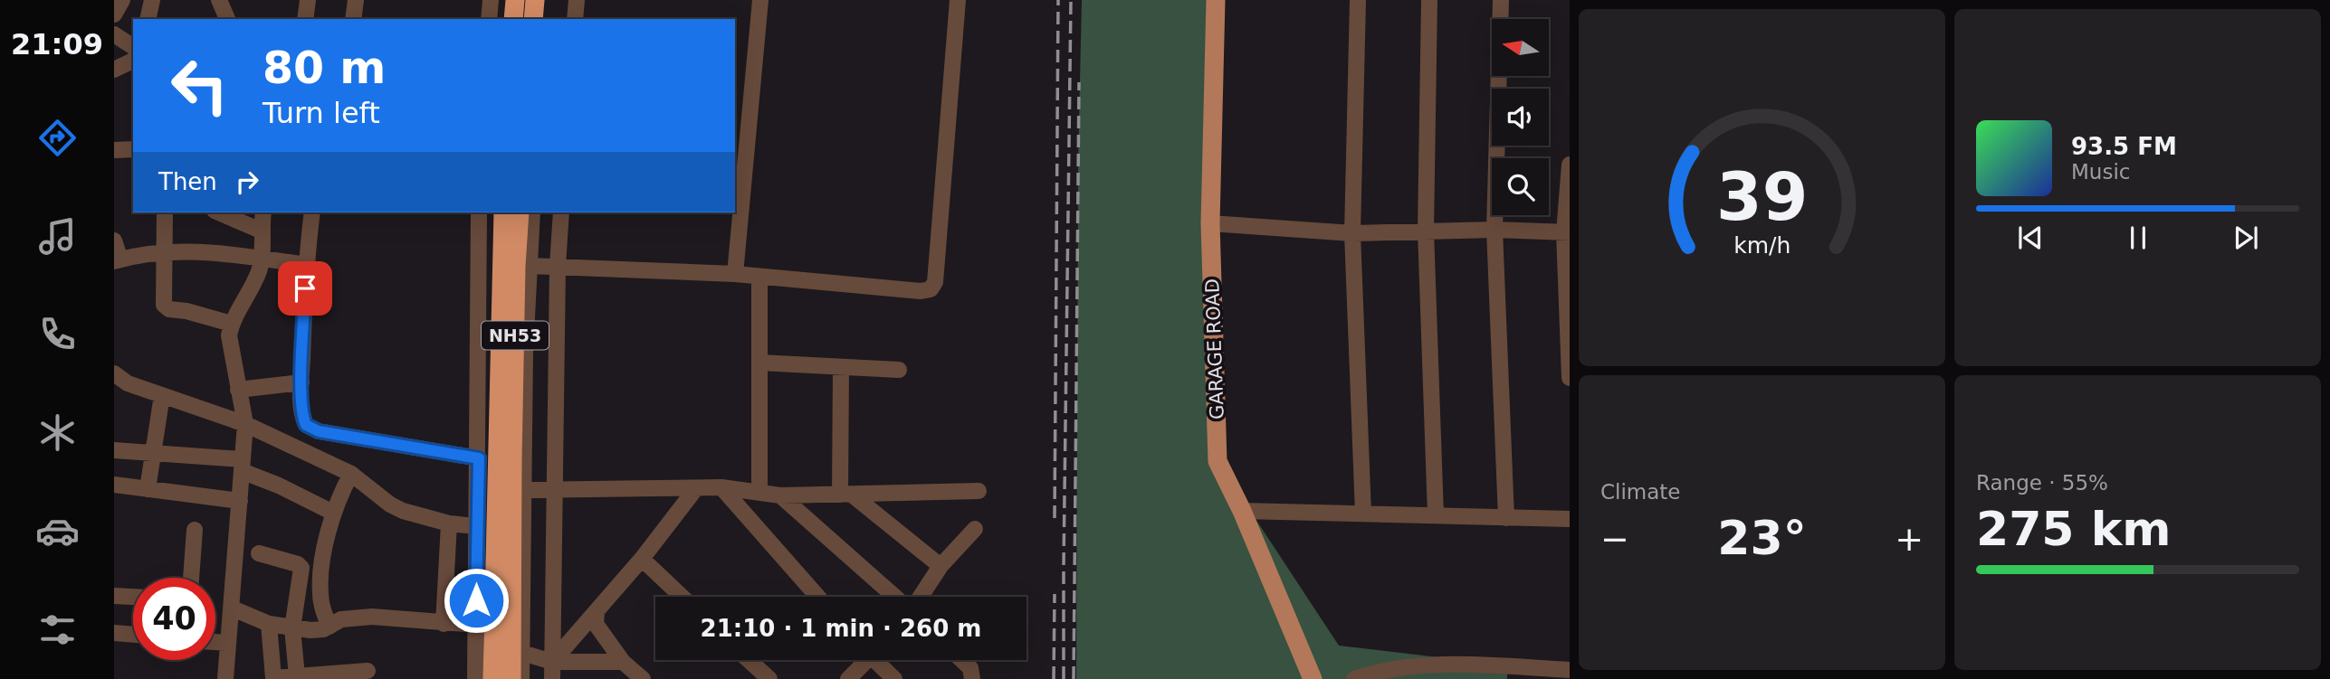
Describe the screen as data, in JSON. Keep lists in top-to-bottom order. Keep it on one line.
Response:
{"streets":{"highway":["NH53"],"main road":["GARAGE ROAD"]},"north":"left","page":{"tabs":"21:09","turn":["80 m","Turn left"],"song":["93.5 FM","Music"],"then":"Then","tile":["Climate",["Range · 55%","275 km"]],"heat":["−","23°","+"],"limit":"40","trip":"21:10 · 1 min · 260 m","gauge":["39","km/h"]}}
